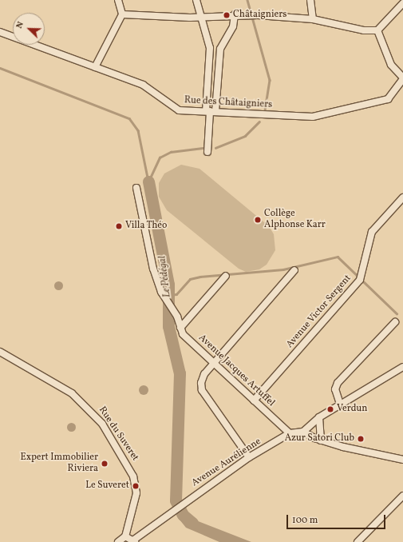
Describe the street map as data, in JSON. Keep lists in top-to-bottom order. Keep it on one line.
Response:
{"streets":{"street":["Rue des Châtaigniers","Avenue Victor Sergent","Avenue Jacques Artuffel","Rue du Suveret","Avenue Aurélienne"]},"crossings":[["Avenue Victor Sergent","Avenue Jacques Artuffel"],["Avenue Jacques Artuffel","Avenue Aurélienne"]],"water":["Le Pédégal"],"places":["Châtaigniers","Collège Alphonse Karr","Villa Théo","Verdun","Azur Satori Club","Expert Immobilier Riviera","Le Suveret"],"scale_bar":"100 m","north":"top left"}
